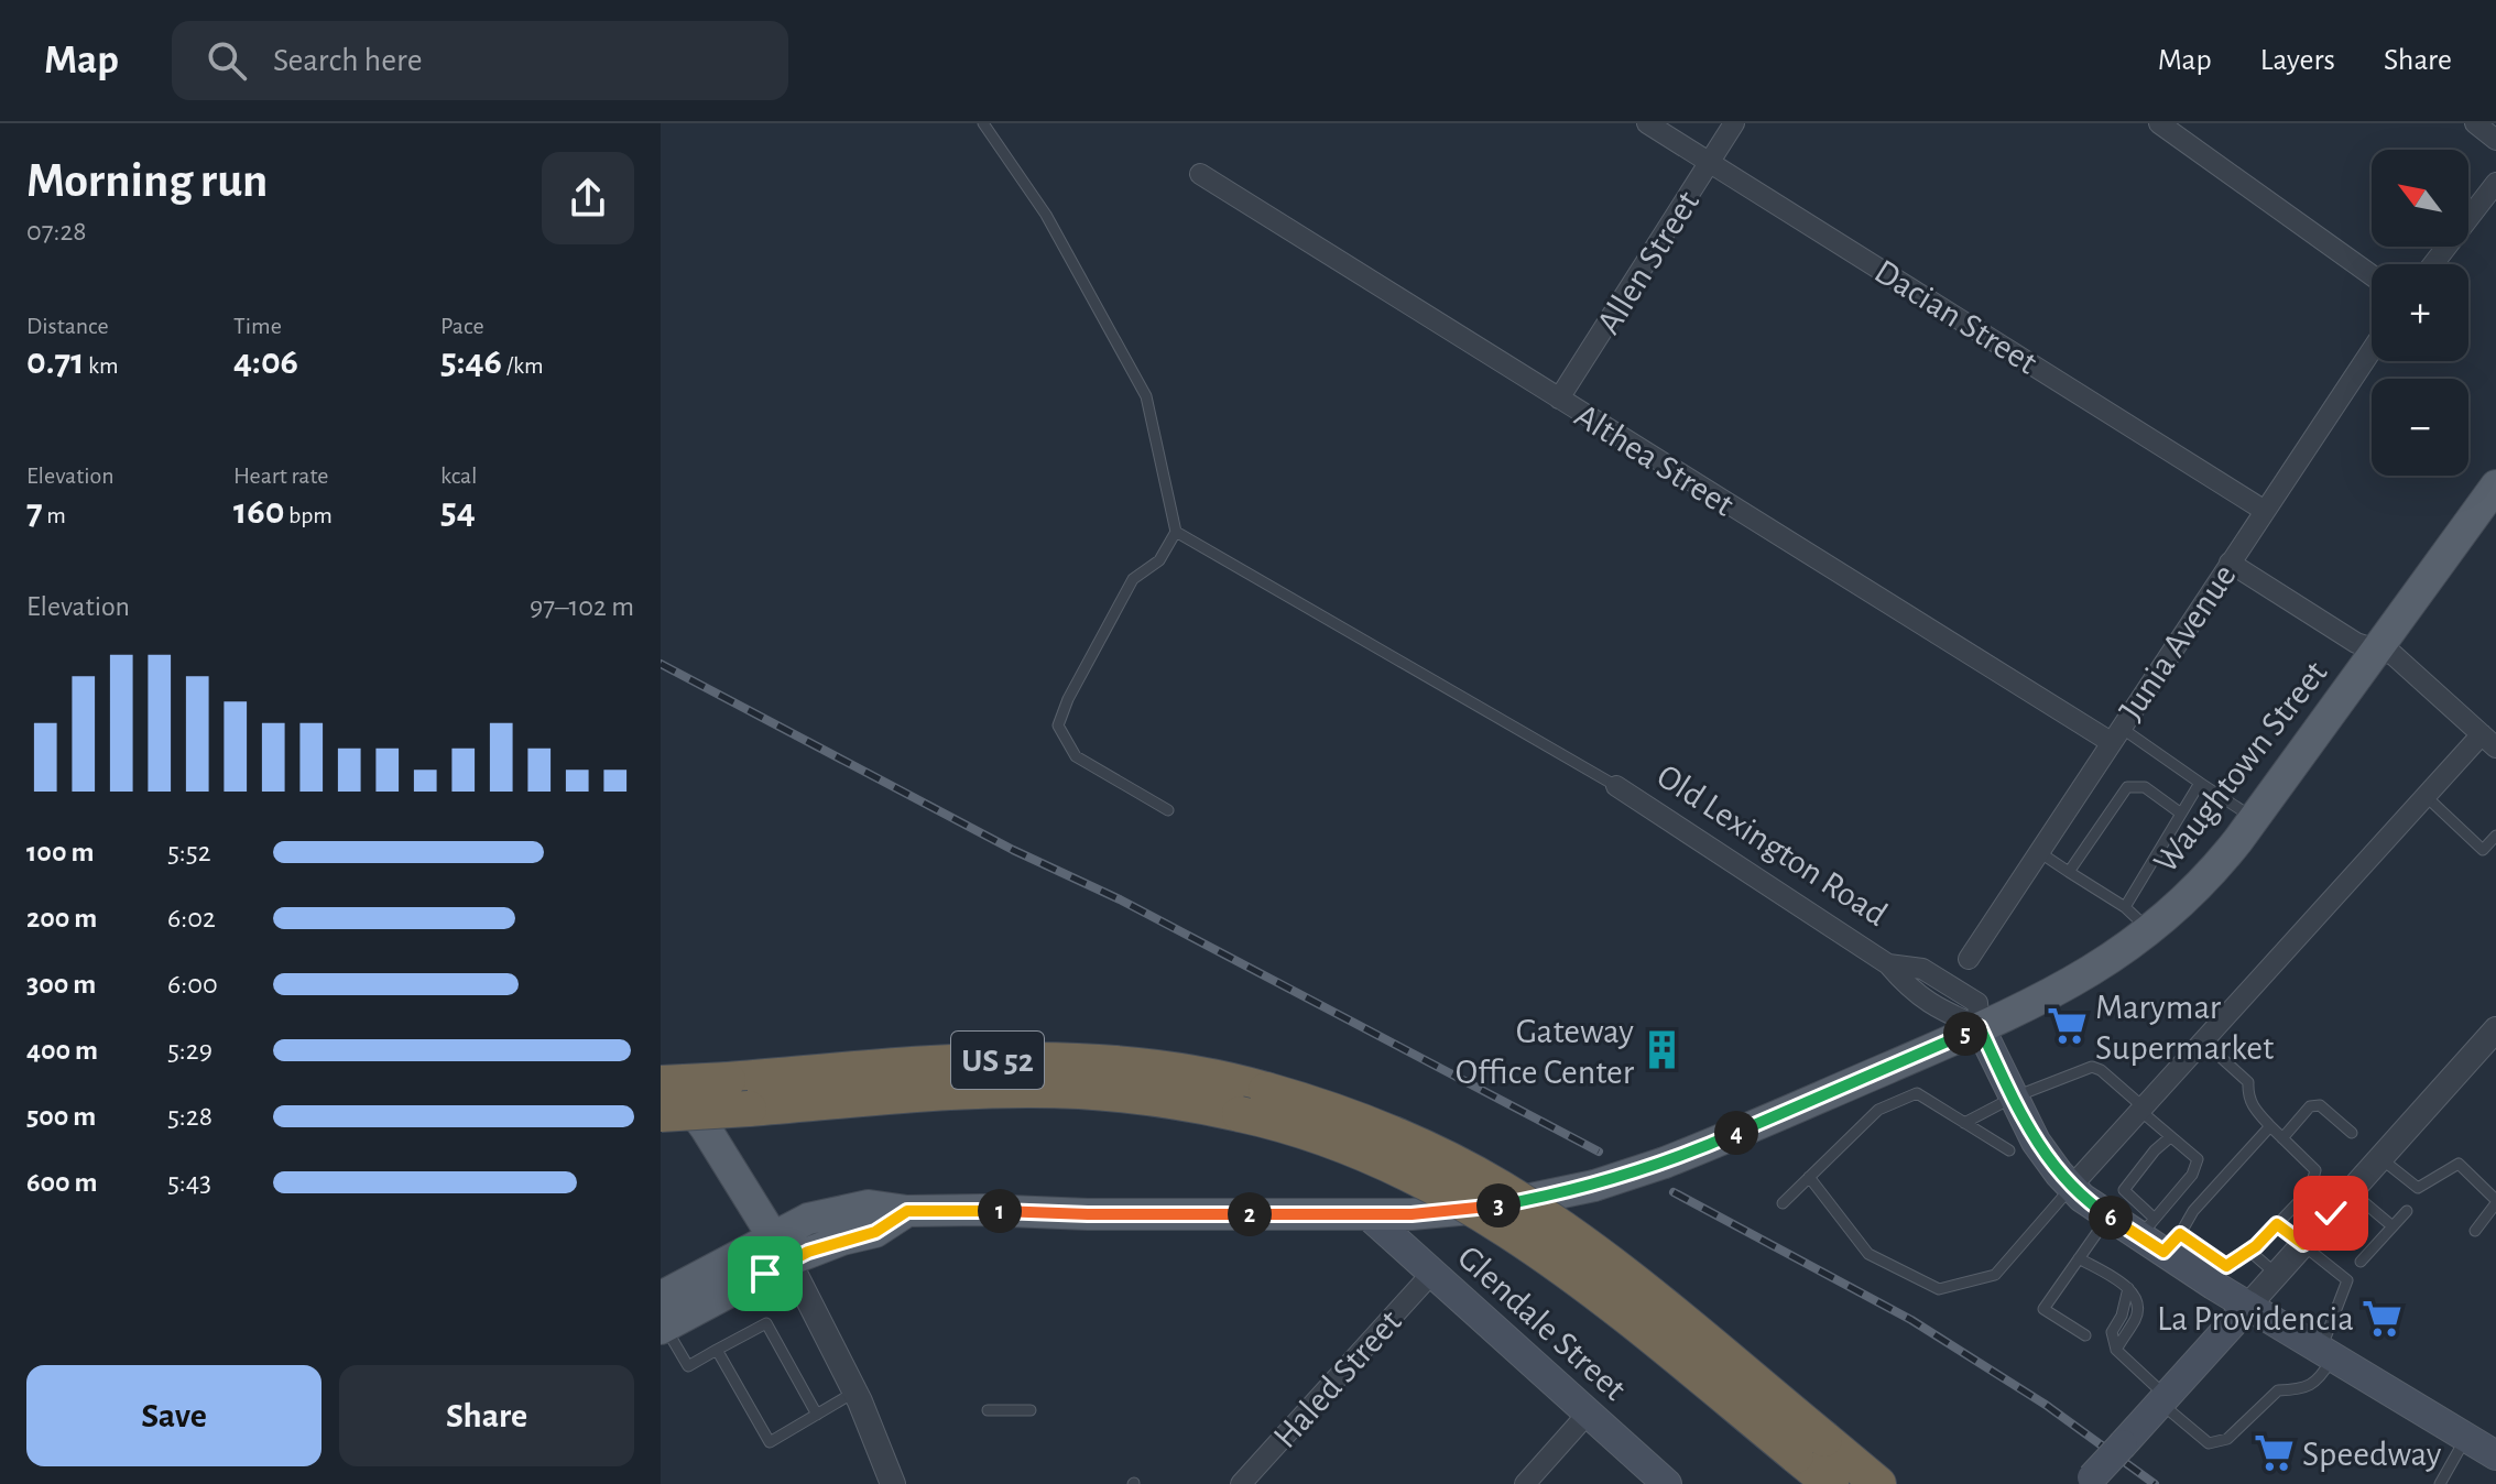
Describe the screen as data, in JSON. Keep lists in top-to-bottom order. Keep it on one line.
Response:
{"streets":{"highway":["US 52"],"main road":["Waughtown Street","Glendale Street"],"street":["Allen Street","Dacian Street","Althea Street","Junia Avenue","Old Lexington Road","Haled Street"]},"crossings":[["Allen Street","Dacian Street"],["Allen Street","Althea Street"],["Dacian Street","Junia Avenue"],["Althea Street","Junia Avenue"],["Waughtown Street","Old Lexington Road"],["Waughtown Street","Glendale Street"],["Glendale Street","Haled Street"]],"places":{"supermarket":["Marymar Supermarket","La Providencia","Speedway"],"building":["Gateway Office Center"]},"north":"top left","page":{"header":"Map","search":"Search here","nav":["Map","Layers","Share"],"heading":["Morning run","07:28"],"map_buttons":["+","−"],"stats":[["Distance","0.71 km"],["Time","4:06"],["Pace","5:46 /km"],["Elevation","7 m"],["Heart rate","160 bpm"],["kcal","54"]],"chart":["Elevation","97–102 m"],"list":[{"name":"100 m","note":"5:52"},{"name":"200 m","note":"6:02"},{"name":"300 m","note":"6:00"},{"name":"400 m","note":"5:29"},{"name":"500 m","note":"5:28"},{"name":"600 m","note":"5:43"}],"pins":["5","4","3","1","2","6"],"buttons":["Save","Share"]}}
